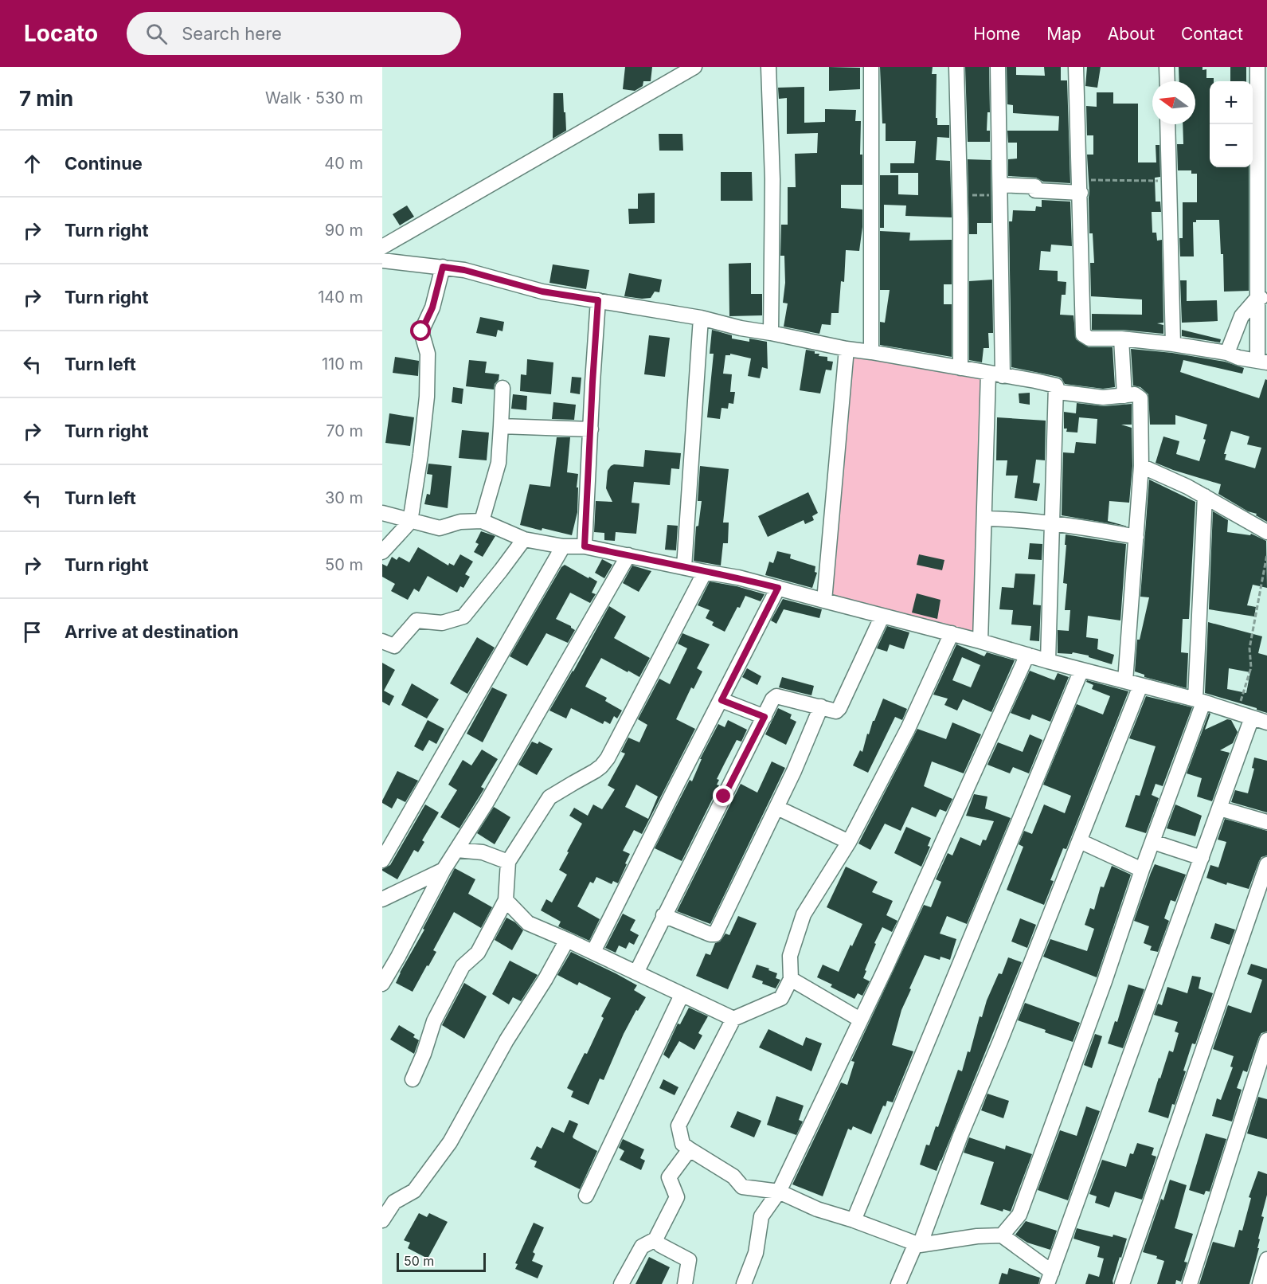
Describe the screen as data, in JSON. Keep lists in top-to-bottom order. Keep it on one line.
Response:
{"scale_bar":"50 m","north":"left","page":{"header":"Locato","search":"Search here","nav":["Home","Map","About","Contact"],"heading":["7 min","Walk · 530 m"],"map_buttons":["+","−"],"list":[["Continue","40 m"],["Turn right","90 m"],["Turn right","140 m"],["Turn left","110 m"],["Turn right","70 m"],["Turn left","30 m"],["Turn right","50 m"],"Arrive at destination"],"scale":"50 m"}}
